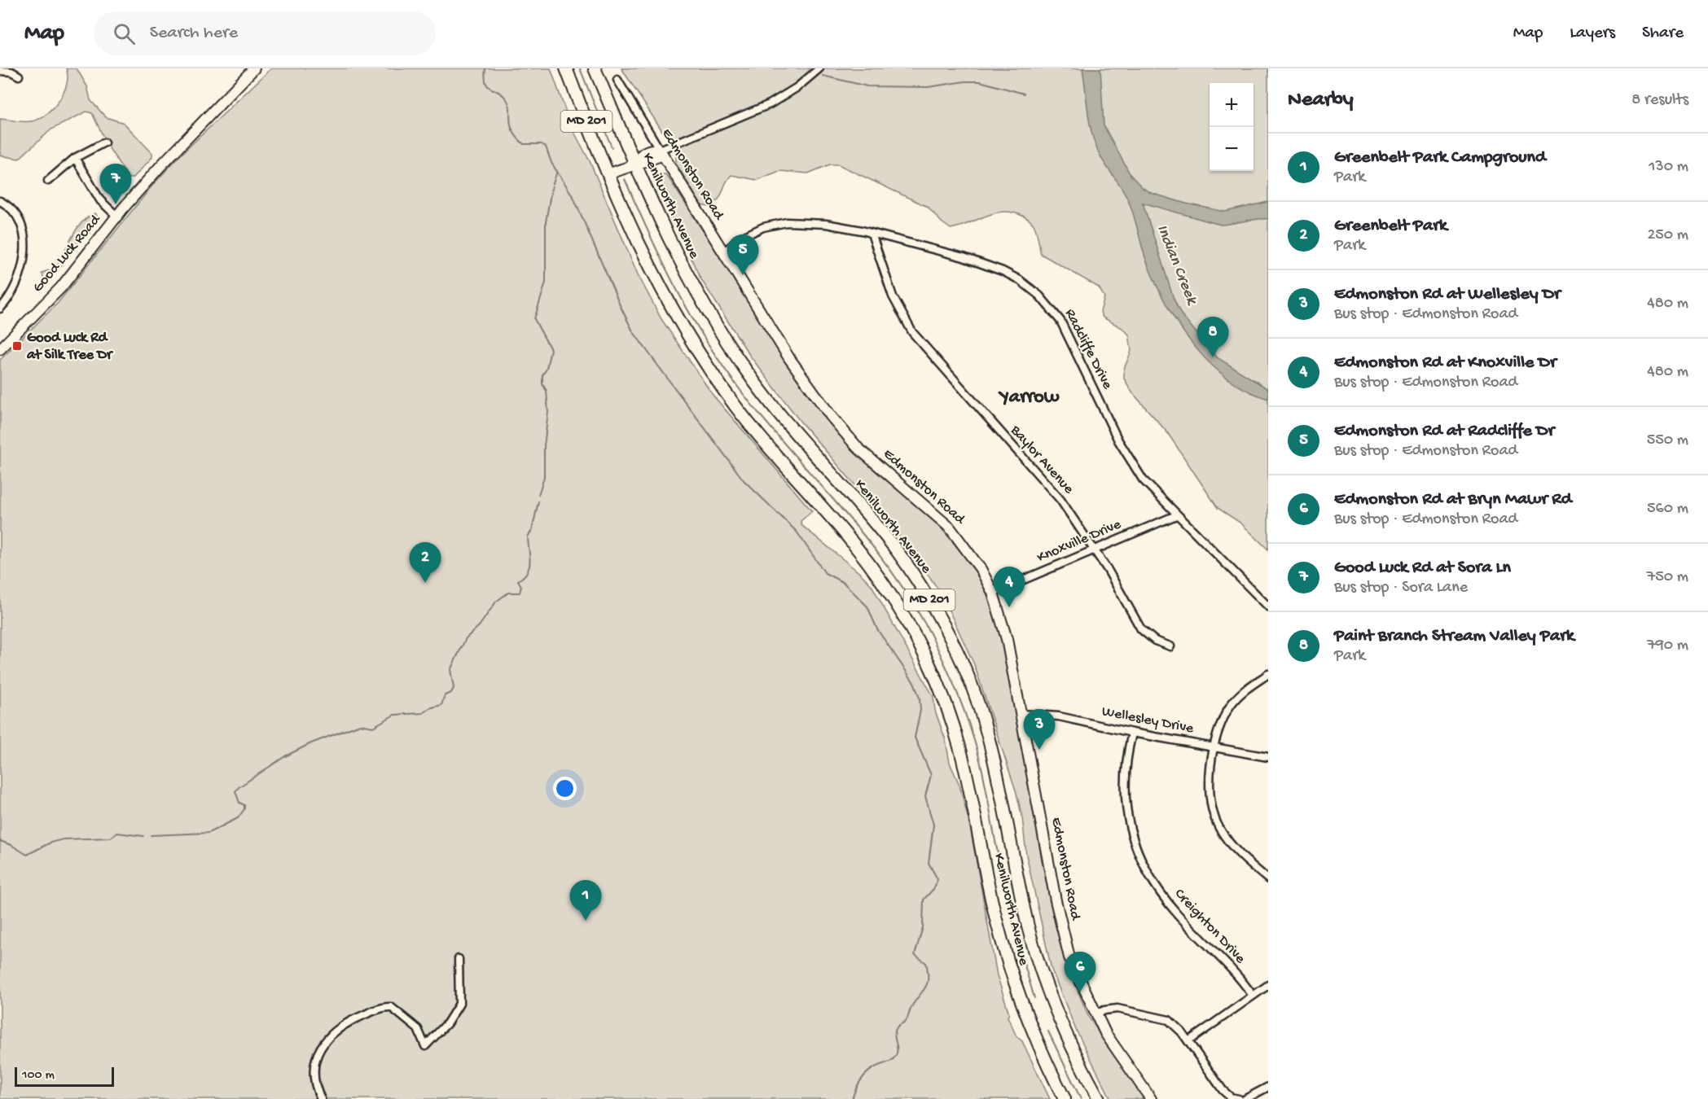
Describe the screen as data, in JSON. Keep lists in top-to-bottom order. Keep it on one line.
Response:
{"streets":{"main road":["MD 201","Kenilworth Avenue"],"street":["Edmonston Road","Good Luck Road","Radcliffe Drive","Baylor Avenue","Knoxville Drive","Wellesley Drive","Creighton Drive"]},"crossings":[["Edmonston Road","Radcliffe Drive"],["Edmonston Road","Knoxville Drive"],["Edmonston Road","Wellesley Drive"],["Radcliffe Drive","Baylor Avenue"],["Radcliffe Drive","Knoxville Drive"],["Baylor Avenue","Knoxville Drive"],["Wellesley Drive","Creighton Drive"]],"districts":["Yarrow"],"water":["Indian Creek"],"places":{"transit":["Good Luck Rd at Silk Tree Dr"]},"scale_bar":"100 m","page":{"header":"Map","search":"Search here","nav":["Map","Layers","Share"],"heading":["Nearby","8 results"],"map_buttons":["+","−"],"list":[{"mark":"1","name":"Greenbelt Park Campground","note":"Park","value":"130 m"},{"mark":"2","name":"Greenbelt Park","note":"Park","value":"250 m"},{"mark":"3","name":"Edmonston Rd at Wellesley Dr","note":"Bus stop · Edmonston Road","value":"480 m"},{"mark":"4","name":"Edmonston Rd at Knoxville Dr","note":"Bus stop · Edmonston Road","value":"480 m"},{"mark":"5","name":"Edmonston Rd at Radcliffe Dr","note":"Bus stop · Edmonston Road","value":"550 m"},{"mark":"6","name":"Edmonston Rd at Bryn Mawr Rd","note":"Bus stop · Edmonston Road","value":"560 m"},{"mark":"7","name":"Good Luck Rd at Sora Ln","note":"Bus stop · Sora Lane","value":"750 m"},{"mark":"8","name":"Paint Branch Stream Valley Park","note":"Park","value":"790 m"}],"pins":["7","5","8","2","4","3","1","6"],"scale":"100 m"}}
